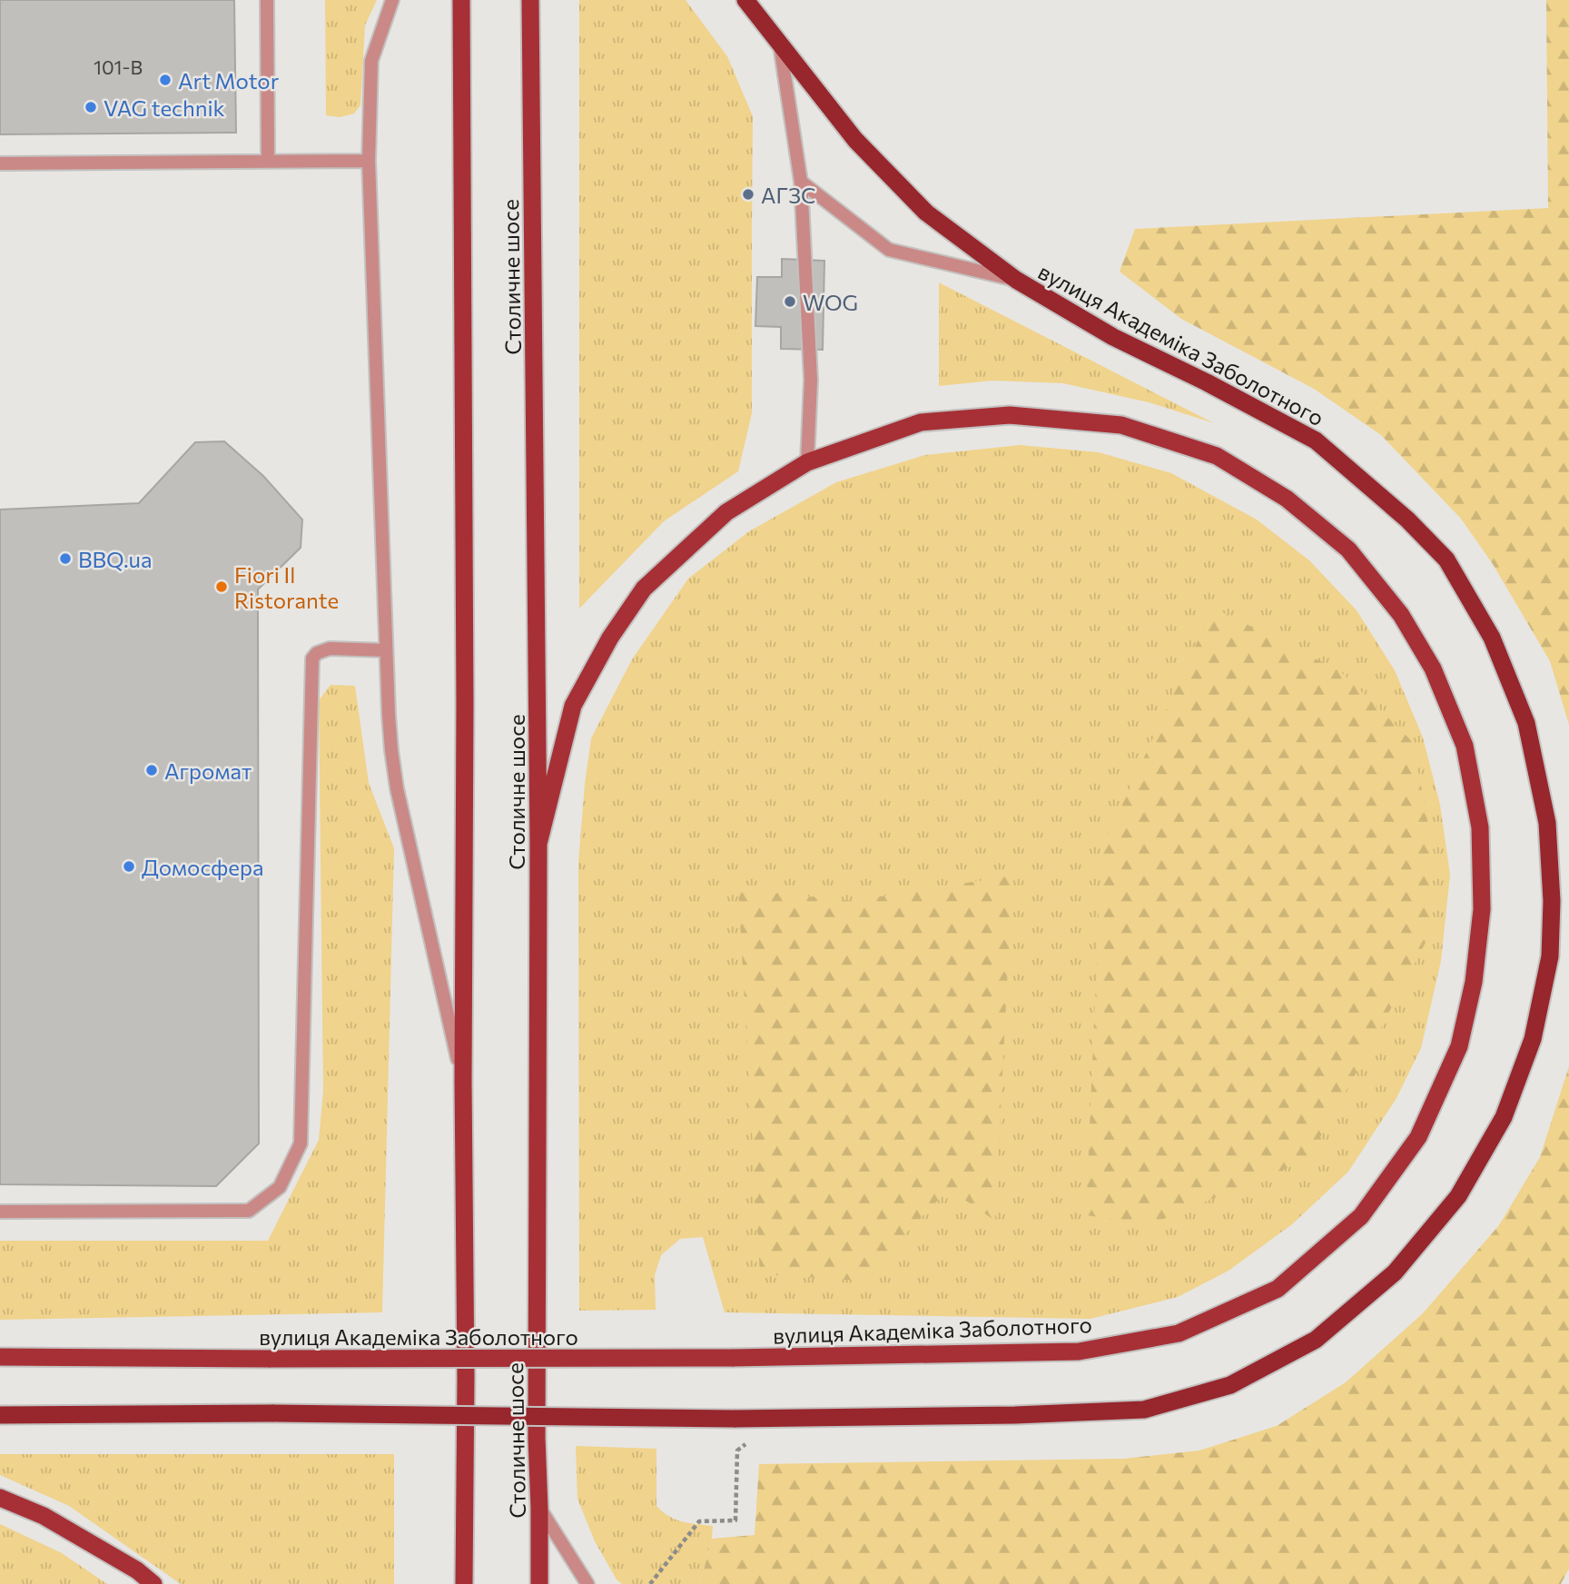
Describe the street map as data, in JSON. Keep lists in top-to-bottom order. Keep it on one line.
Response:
{"streets":{"highway":["вулиця Академіка Заболотного"],"main road":["Столичне шосе"]},"crossings":[["Столичне шосе","вулиця Академіка Заболотного"]],"places":["Art Motor","VAG technik","АГЗС","WOG","BBQ.ua","Fiori Il Ristorante","Агромат","Домосфера"],"house_numbers":["101-В"]}
